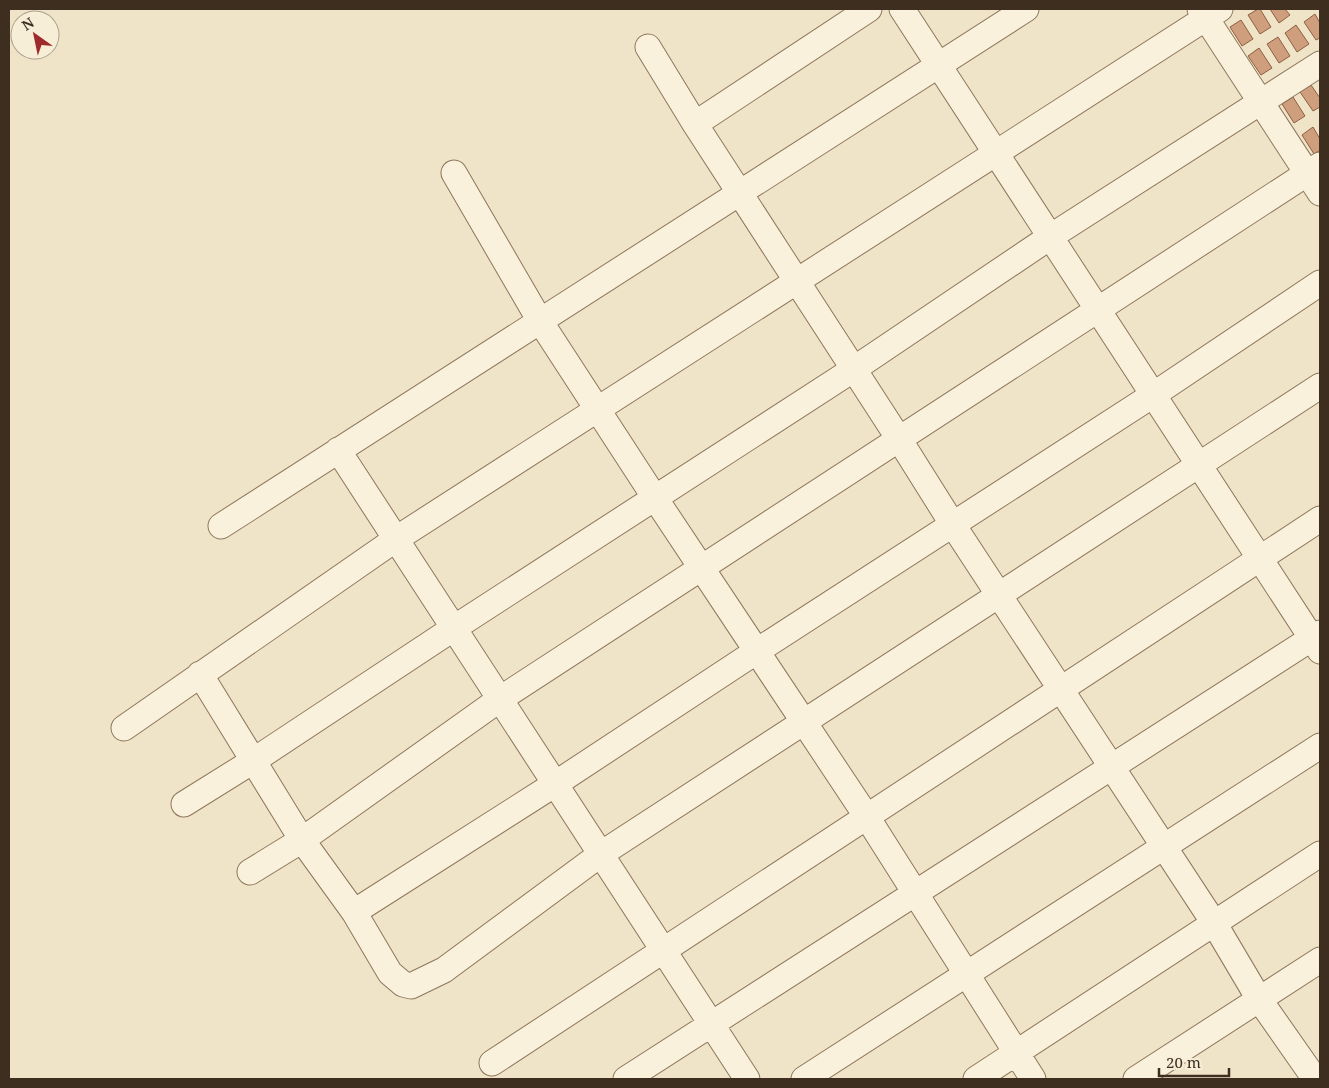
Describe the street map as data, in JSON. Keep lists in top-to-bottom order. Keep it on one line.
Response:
{"scale_bar":"20 m","north":"top left"}
